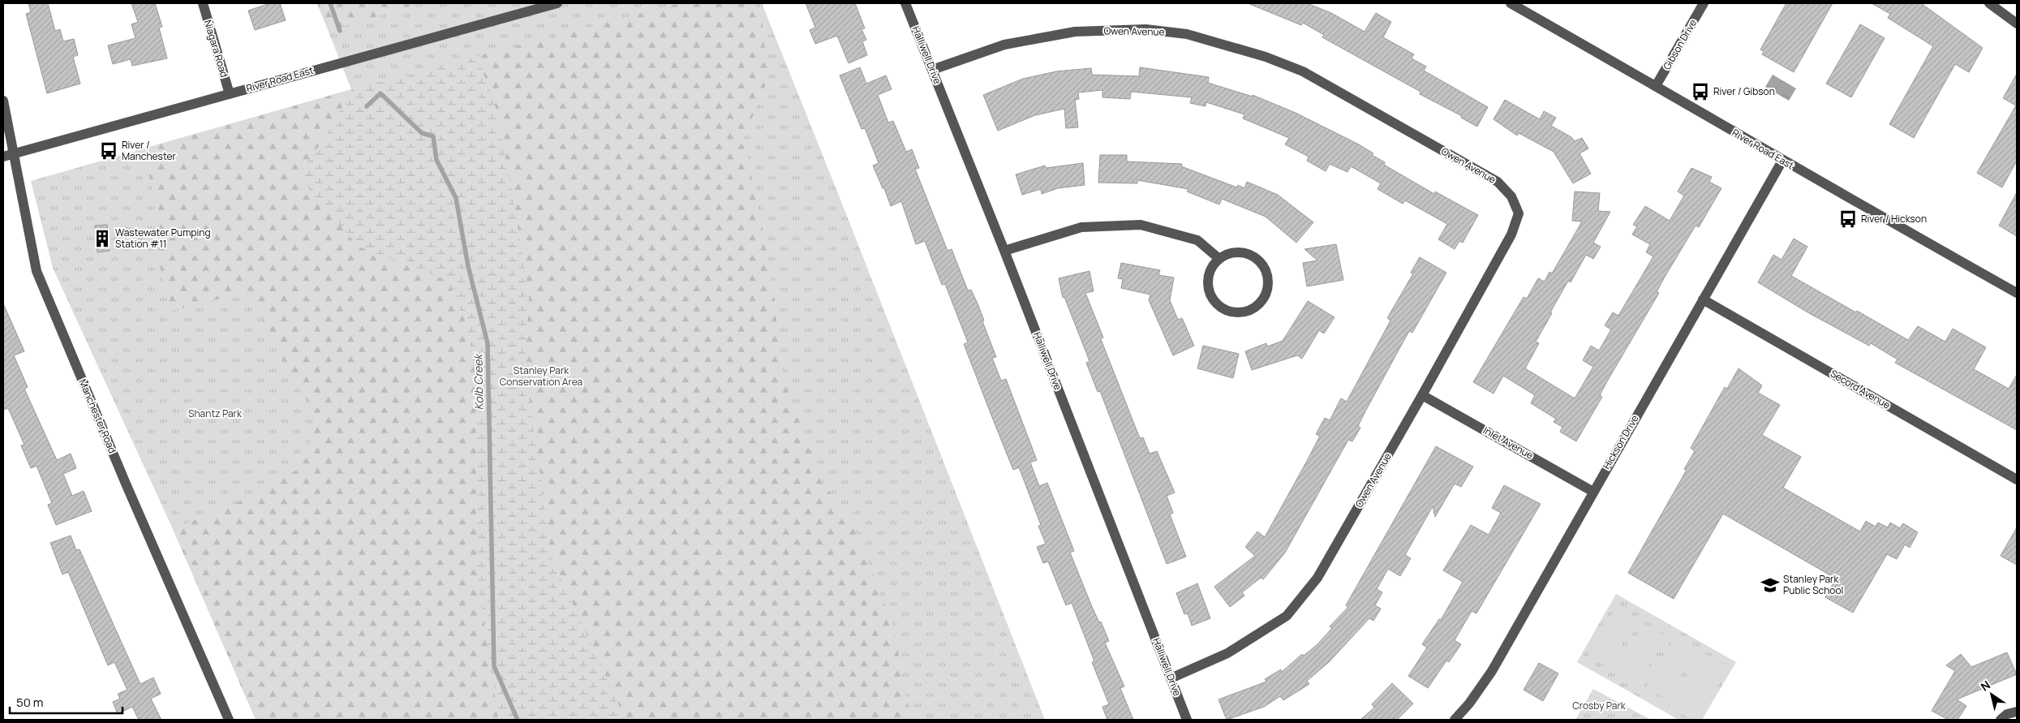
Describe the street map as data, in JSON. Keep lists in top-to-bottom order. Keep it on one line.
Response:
{"streets":{"street":["Owen Avenue","Gibson Drive","Niagara Road","Halliwell Drive","River Road East","Secord Avenue","Manchester Road","Hickson Drive","Inlet Avenue"]},"crossings":[["Owen Avenue","Halliwell Drive"],["Owen Avenue","Inlet Avenue"],["Gibson Drive","River Road East"],["Niagara Road","River Road East"],["River Road East","Manchester Road"],["River Road East","Hickson Drive"],["Secord Avenue","Hickson Drive"],["Hickson Drive","Inlet Avenue"]],"water":["Kolb Creek"],"parks":["Stanley Park Conservation Area","Shantz Park","Crosby Park"],"places":{"bus stop":["River / Gibson","River / Manchester","River / Hickson"],"building":["Wastewater Pumping Station #11"],"school or university":["Stanley Park Public School"]},"scale_bar":"50 m","north":"top left"}
